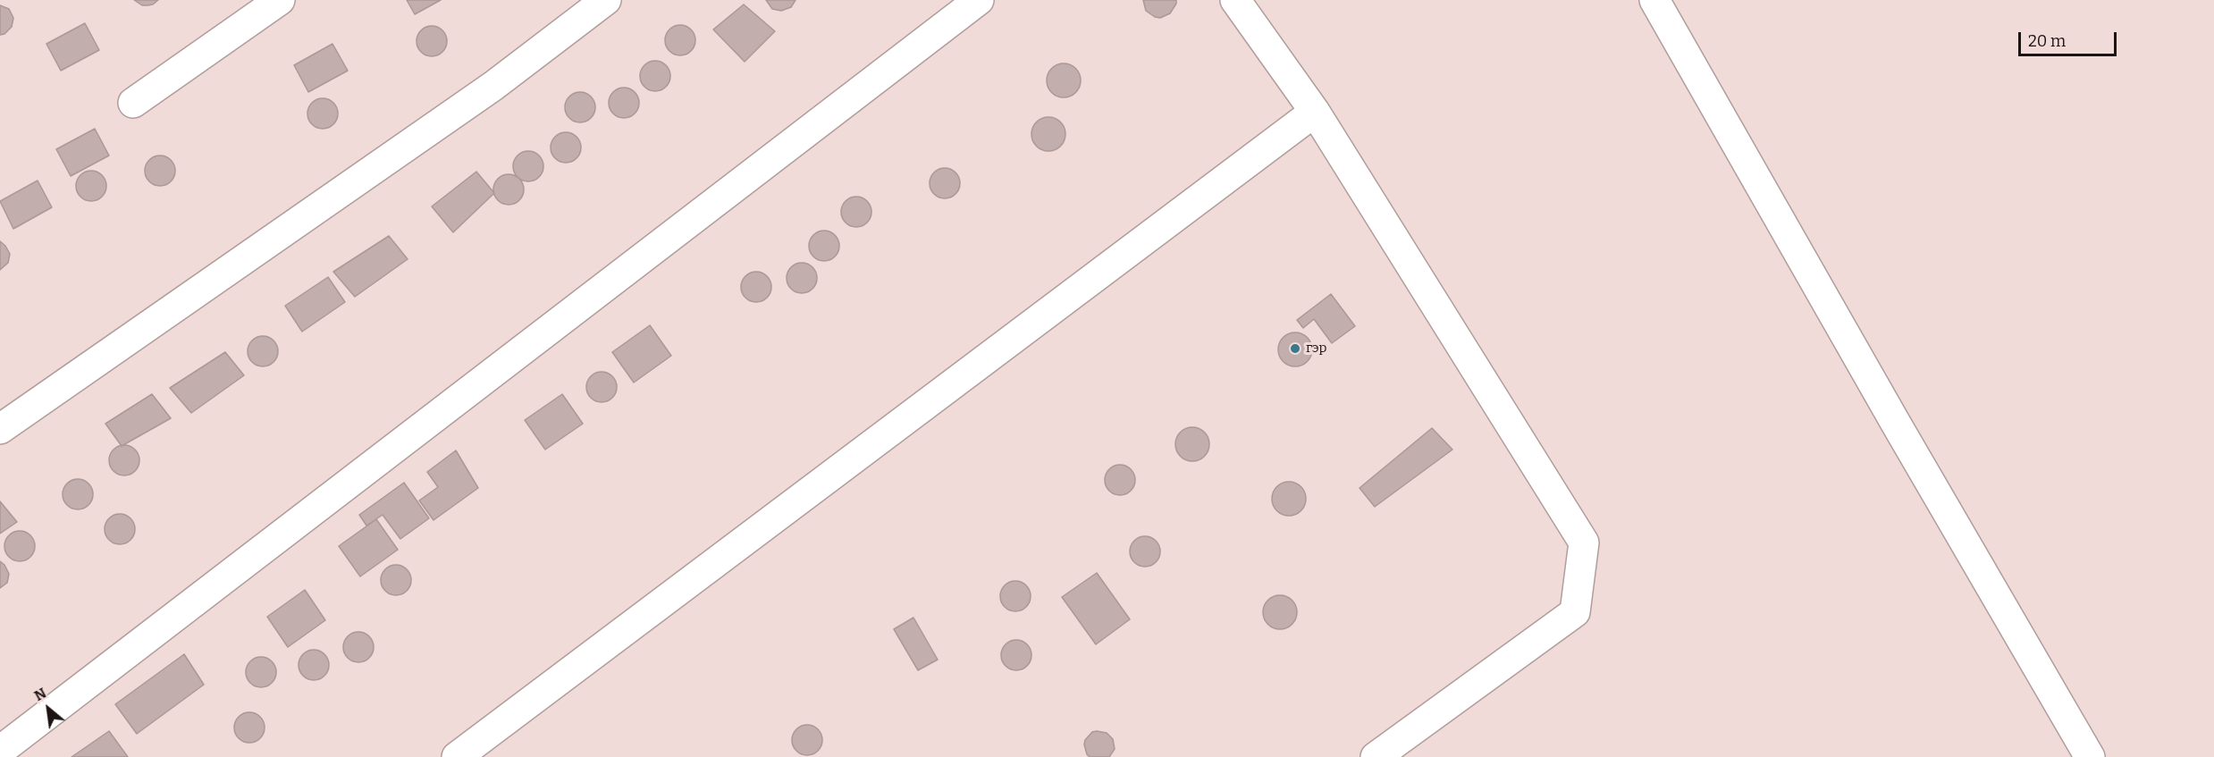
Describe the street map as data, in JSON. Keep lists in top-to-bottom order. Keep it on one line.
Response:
{"places":["гэр"],"scale_bar":"20 m","north":"top left"}
